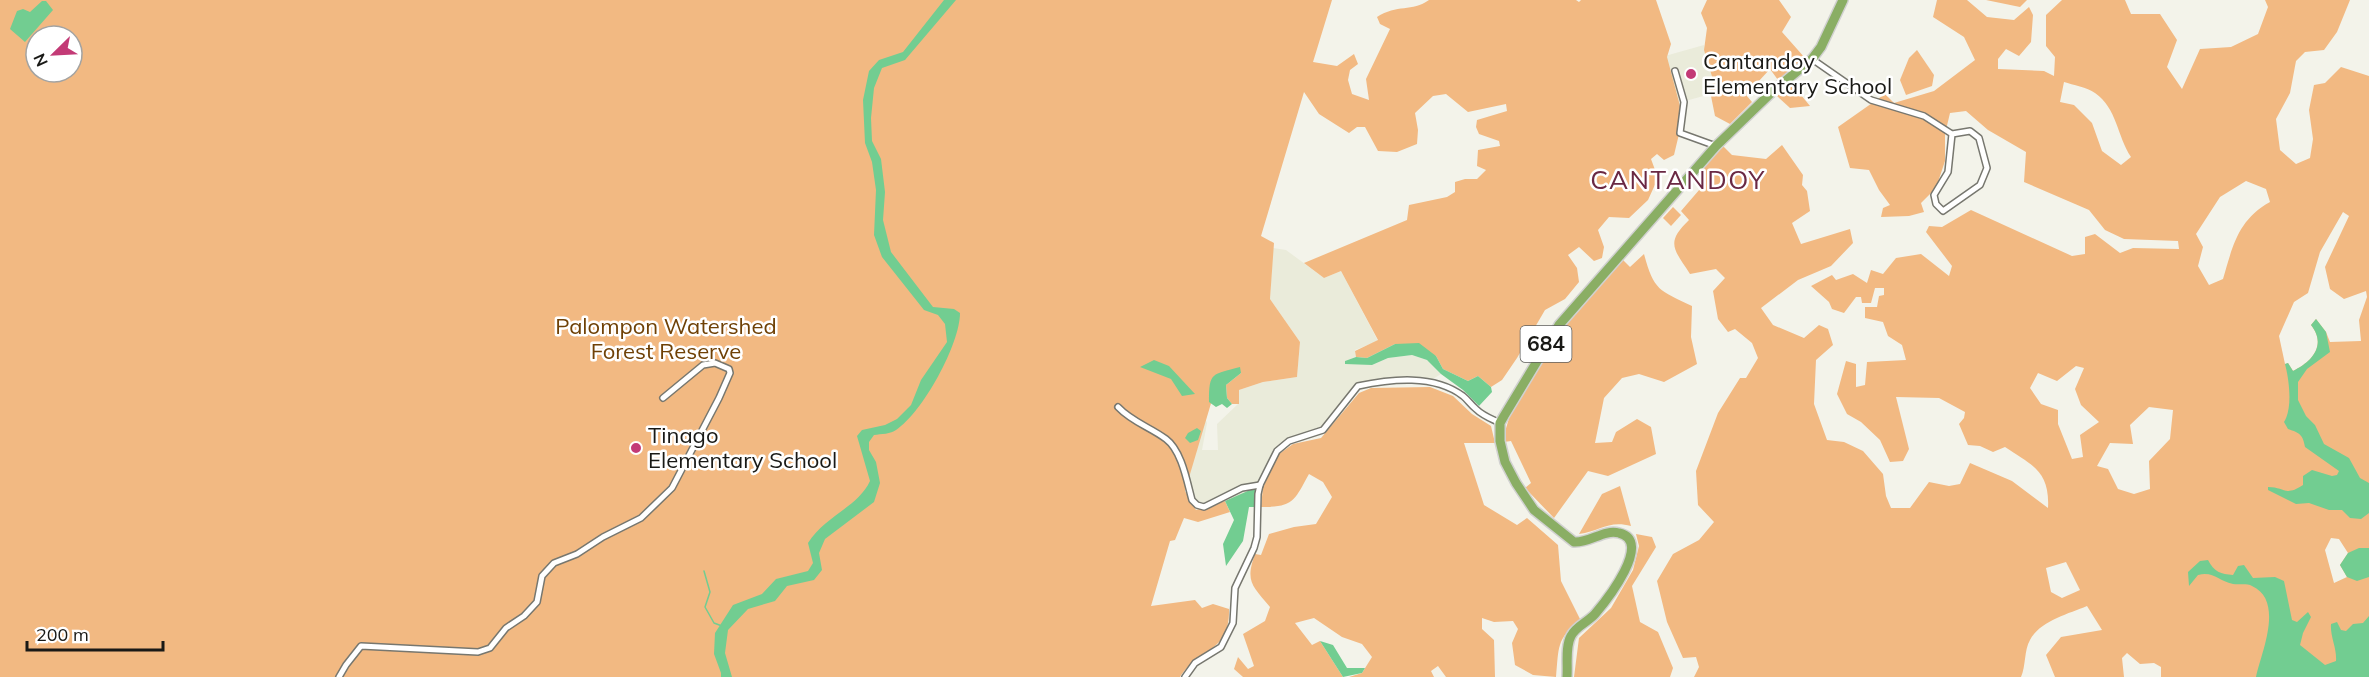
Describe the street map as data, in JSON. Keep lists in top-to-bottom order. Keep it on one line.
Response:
{"streets":{"highway":["684"]},"districts":["CANTANDOY"],"parks":["Palompon Watershed Forest Reserve"],"places":["Cantandoy Elementary School","Tinago Elementary School"],"scale_bar":"200 m","north":"bottom left"}
